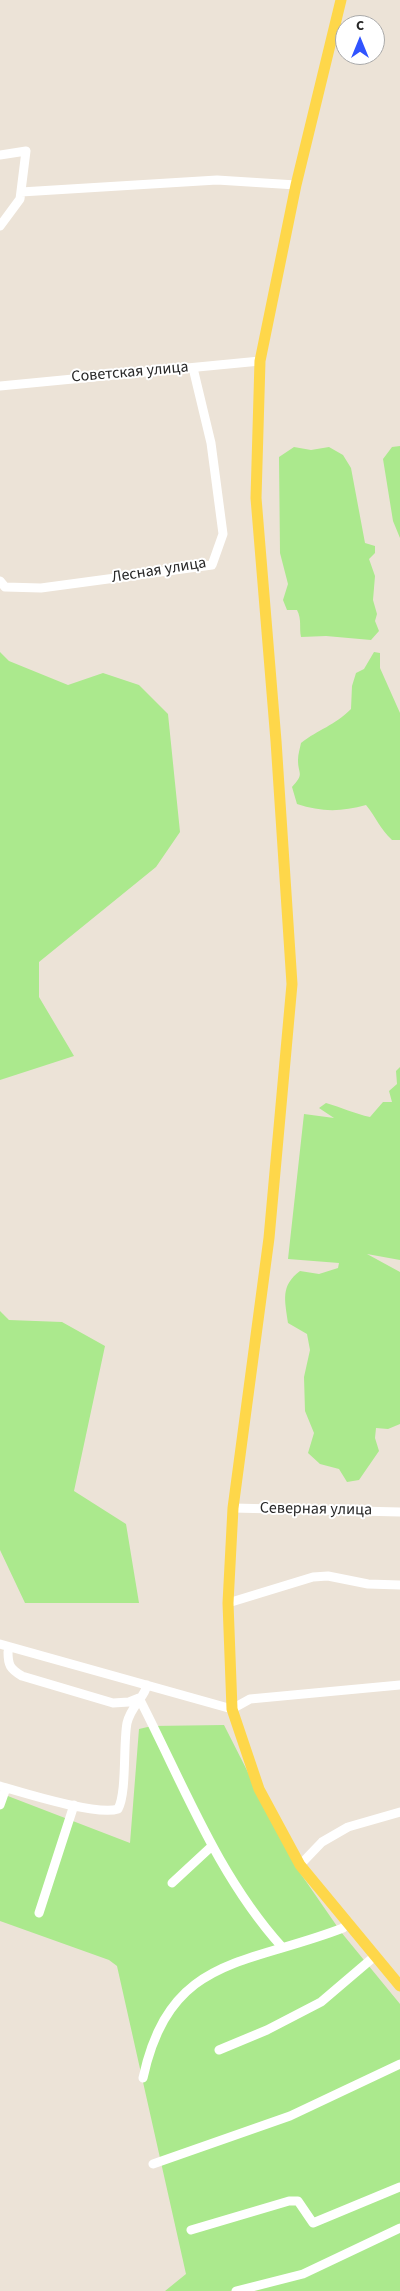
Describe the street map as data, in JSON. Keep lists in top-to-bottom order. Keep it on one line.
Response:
{"streets":{"street":["Советская улица","Лесная улица","Северная улица"]},"crossings":[["Советская улица","Лесная улица"]],"north":"top"}
